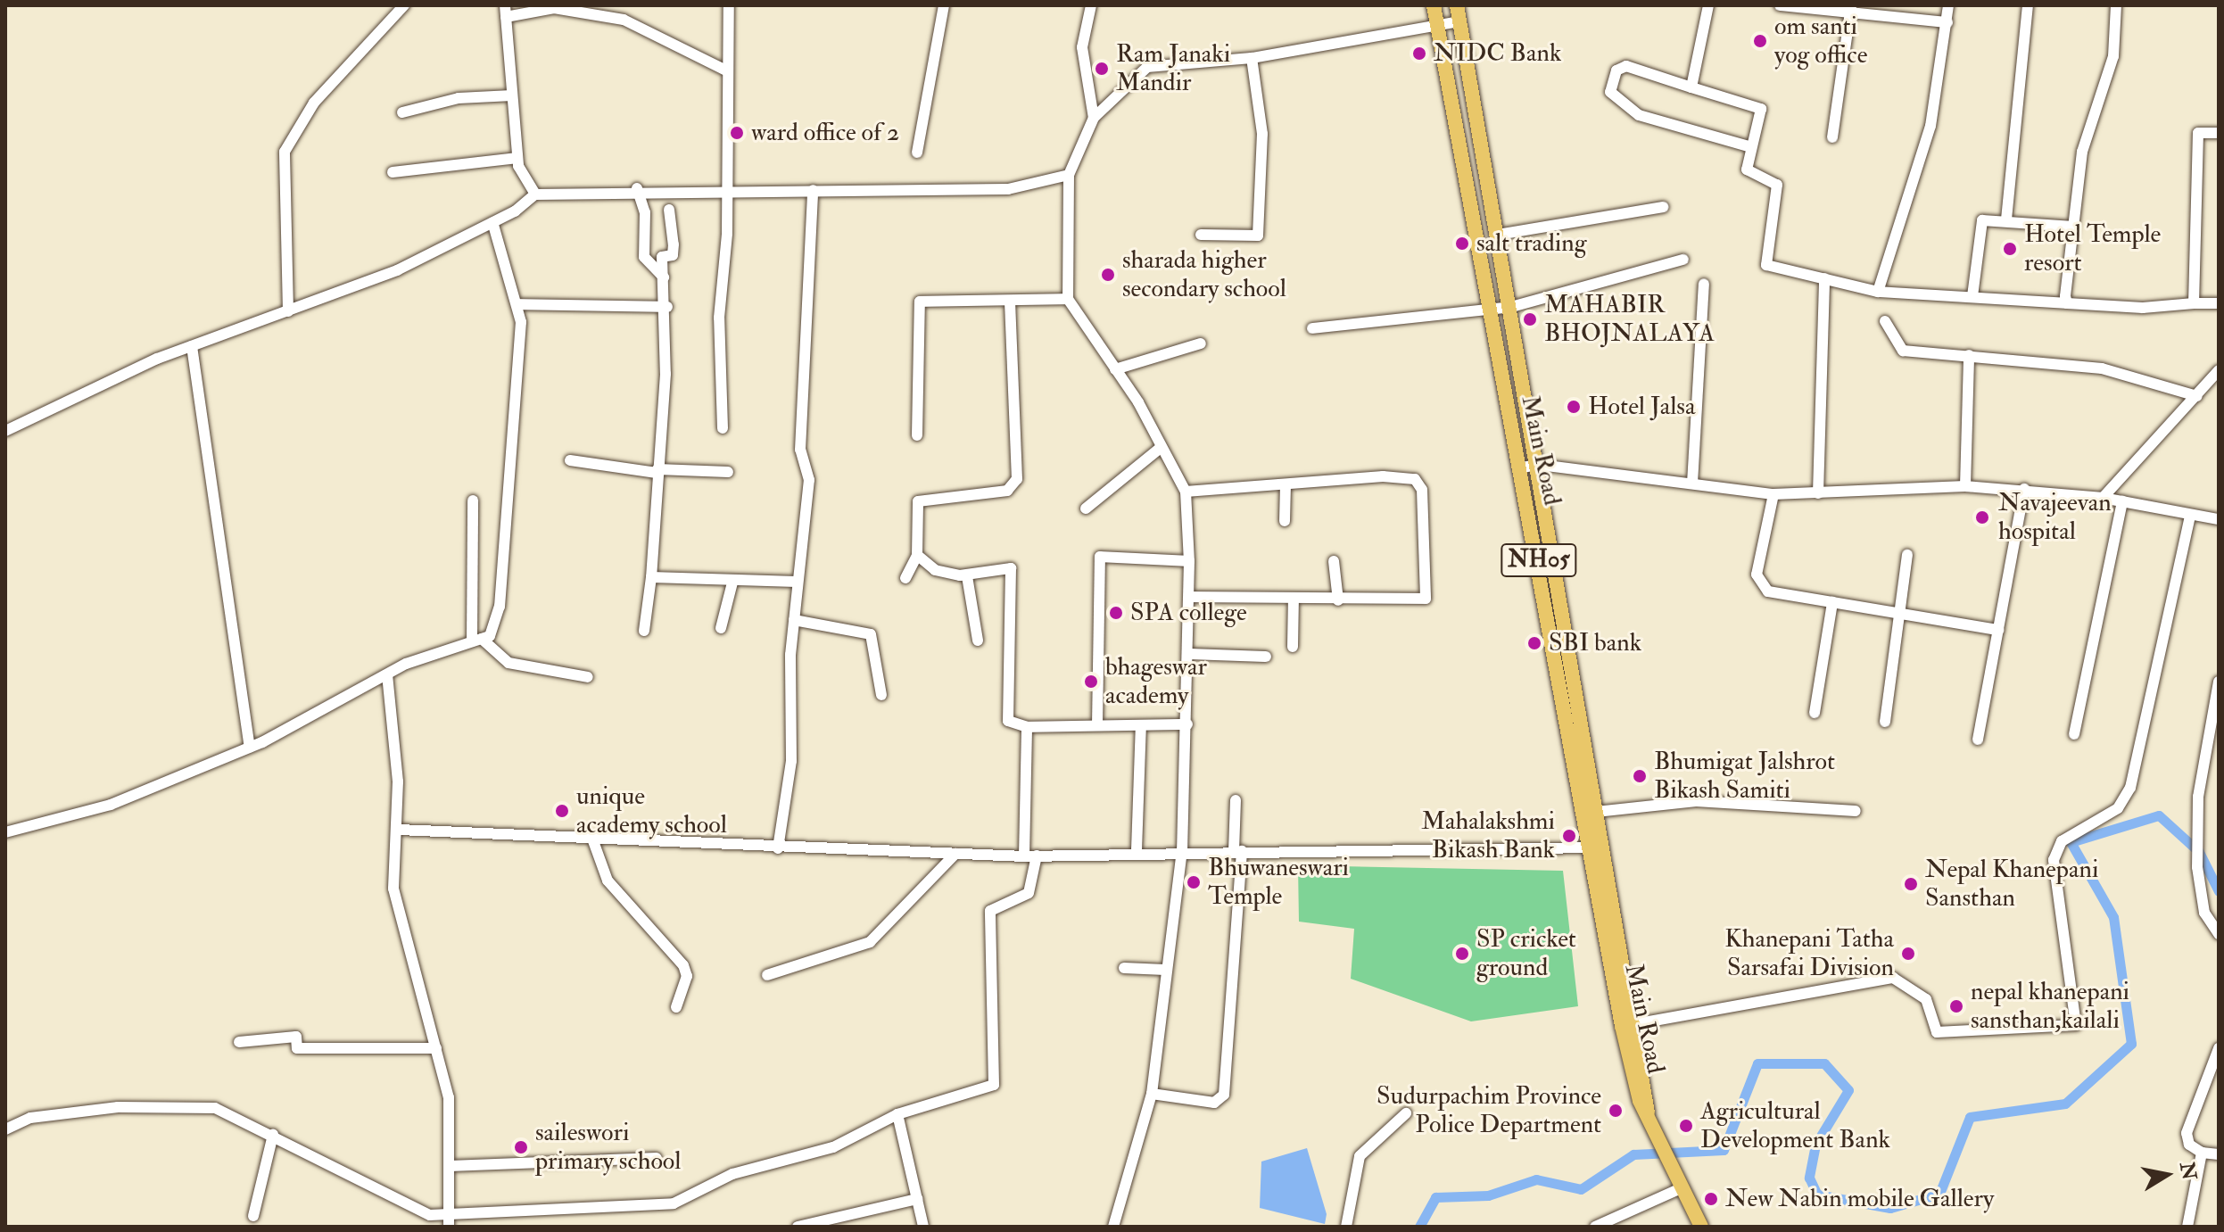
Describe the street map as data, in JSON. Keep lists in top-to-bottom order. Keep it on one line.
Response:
{"streets":{"main road":["Main Road","NH05"]},"crossings":[["Main Road","NH05"]],"places":["om santi yog office","NIDC Bank","Ram Janaki Mandir","ward office of 2","salt trading","Hotel Temple resort","sharada higher secondary school","MAHABIR BHOJNALAYA","Hotel Jalsa","Navajeevan hospital","SPA college","SBI bank","bhageswar academy","Bhumigat Jalshrot Bikash Samiti","unique academy school","Mahalakshmi Bikash Bank","Bhuwaneswari Temple","Nepal Khanepani Sansthan","SP cricket ground","Khanepani Tatha Sarsafai Division","nepal khanepani sansthan,kailali","Sudurpachim Province Police Department","Agricultural Development Bank","saileswori primary school","New Nabin mobile Gallery"],"north":"right"}
